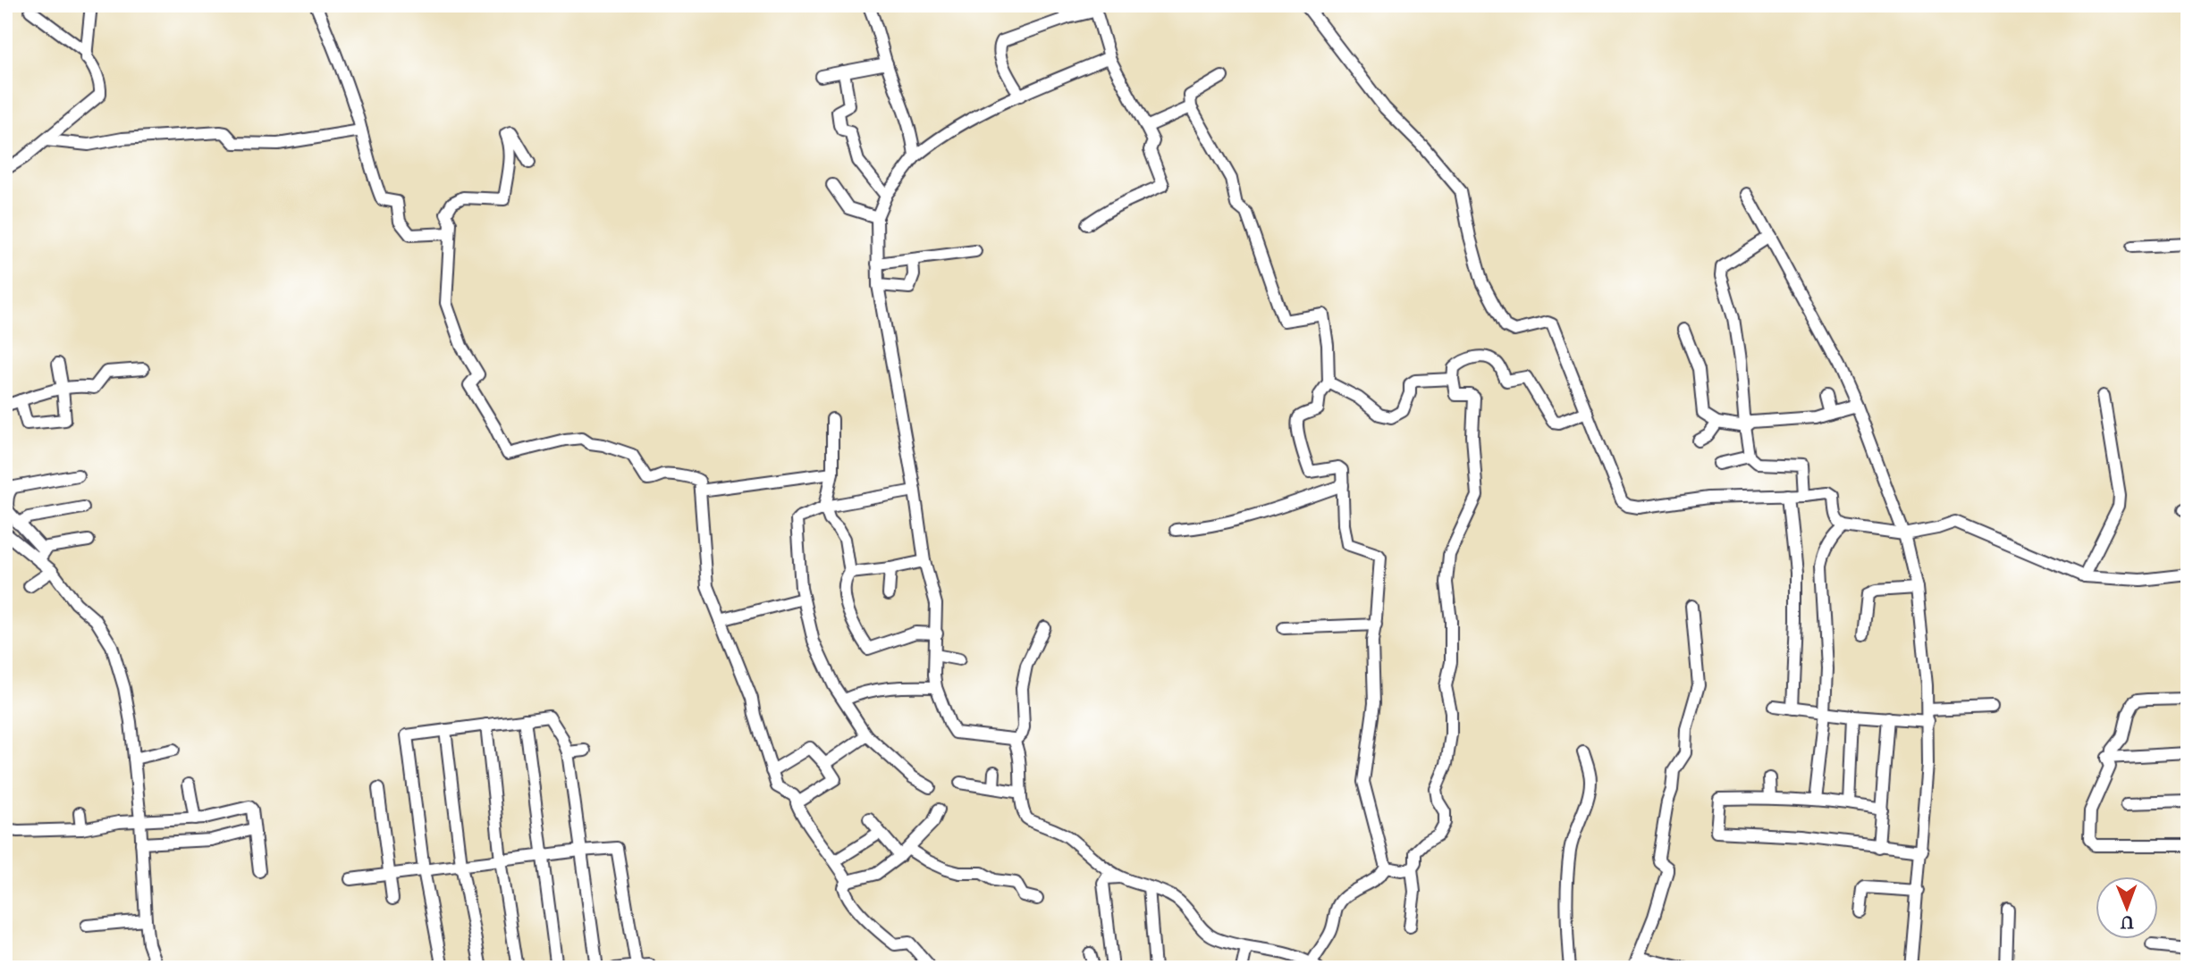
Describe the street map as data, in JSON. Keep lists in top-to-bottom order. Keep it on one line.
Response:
{"north":"bottom"}
